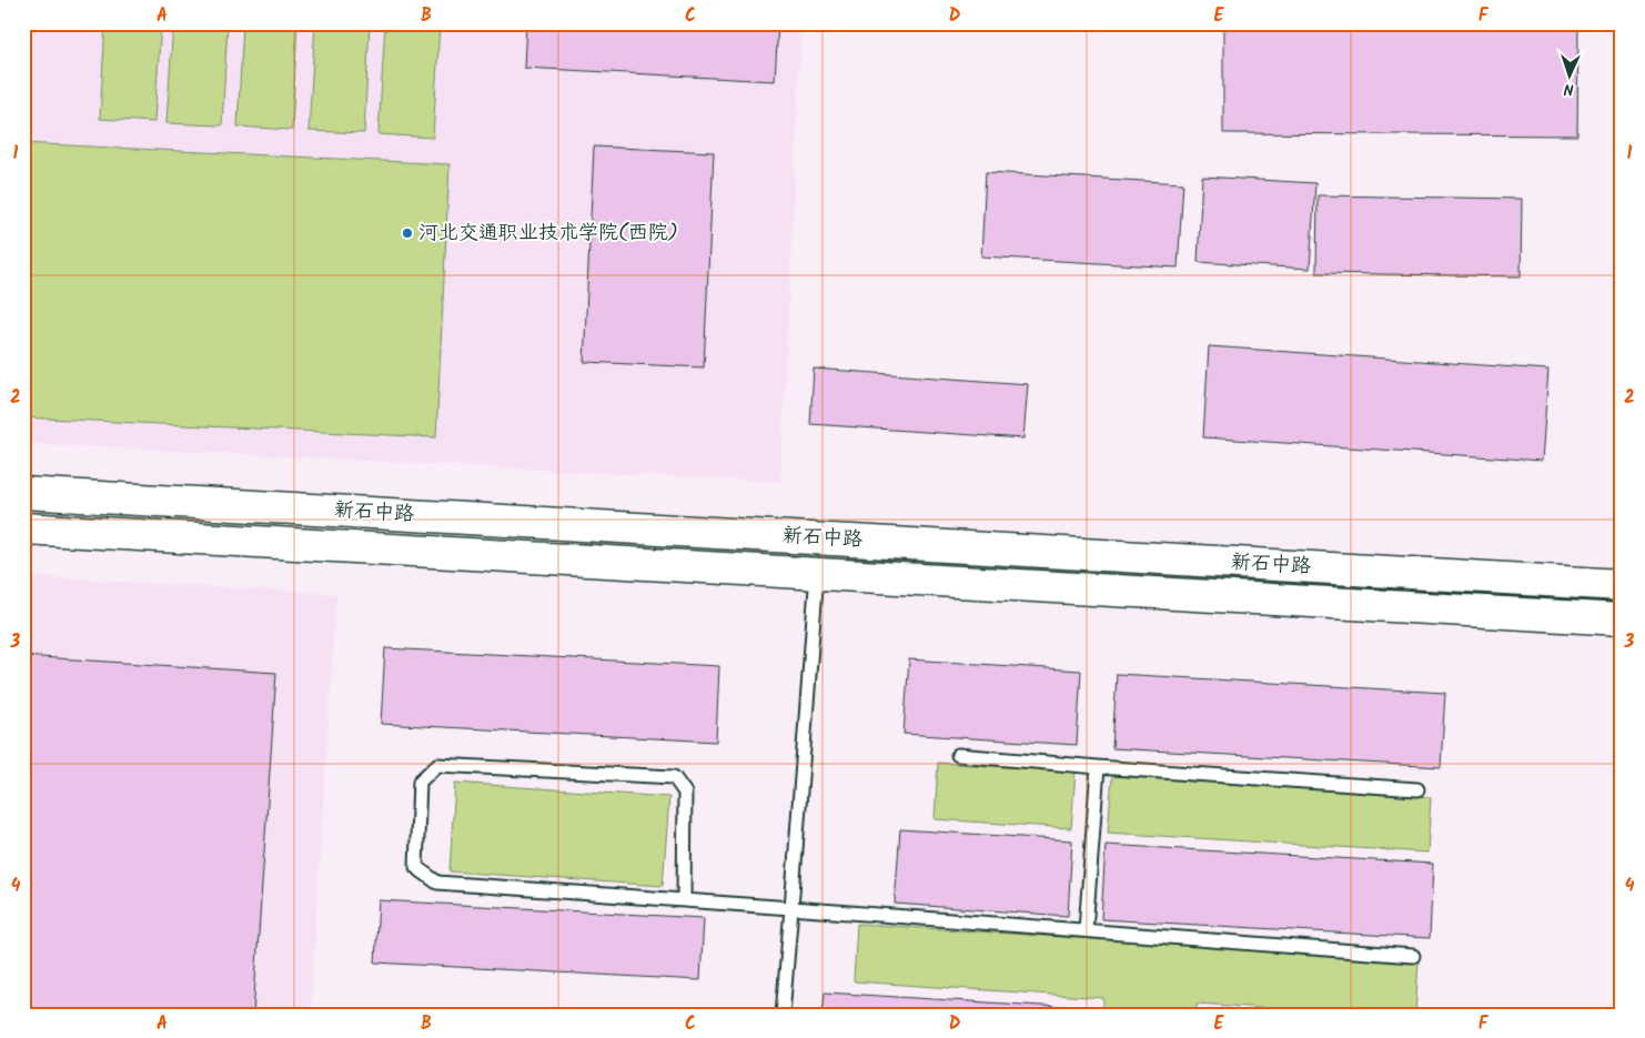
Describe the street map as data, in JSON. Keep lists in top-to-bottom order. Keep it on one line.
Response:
{"streets":{"main road":["新石中路"]},"places":["河北交通职业技术学院(西院)"],"north":"bottom","grid":{"columns":["A","B","C","D","E","F"],"rows":["1","2","3","4"]}}
